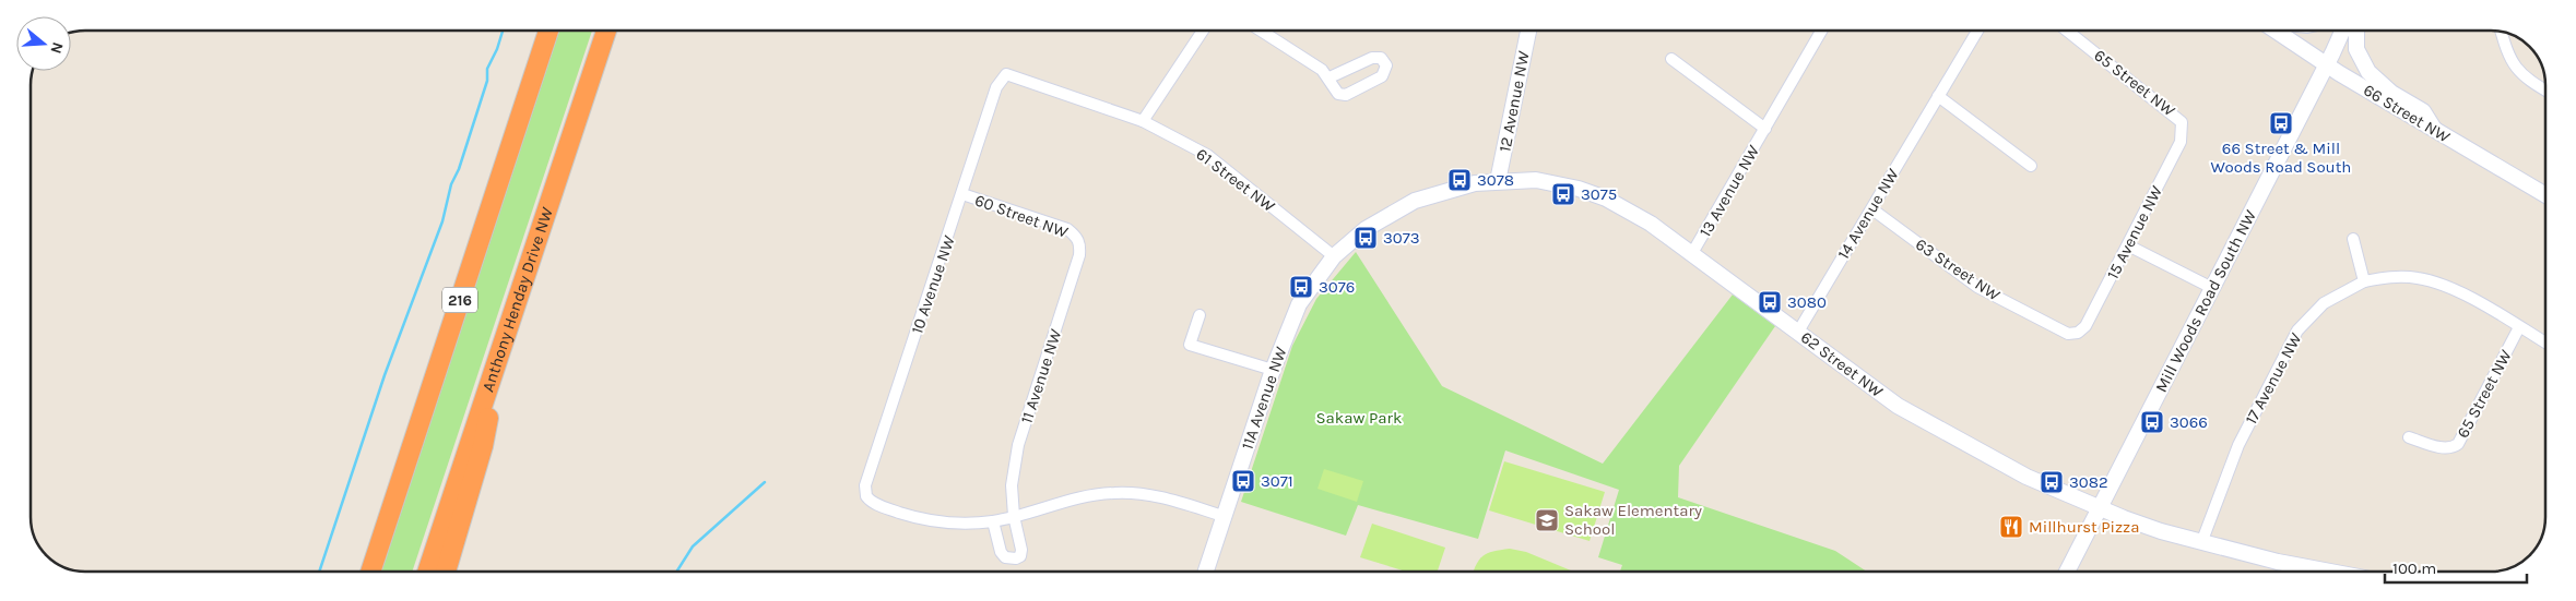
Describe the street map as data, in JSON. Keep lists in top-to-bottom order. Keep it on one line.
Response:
{"streets":{"highway":["216","Anthony Henday Drive NW"],"street":["65 Street NW","12 Avenue NW","66 Street NW","61 Street NW","13 Avenue NW","14 Avenue NW","60 Street NW","15 Avenue NW","63 Street NW","10 Avenue NW","Mill Woods Road South NW","62 Street NW","11 Avenue NW","17 Avenue NW","11A Avenue NW"]},"crossings":[["65 Street NW","15 Avenue NW"],["12 Avenue NW","62 Street NW"],["66 Street NW","Mill Woods Road South NW"],["61 Street NW","10 Avenue NW"],["61 Street NW","62 Street NW"],["61 Street NW","11A Avenue NW"],["13 Avenue NW","62 Street NW"],["14 Avenue NW","63 Street NW"],["14 Avenue NW","62 Street NW"],["60 Street NW","10 Avenue NW"],["60 Street NW","11 Avenue NW"],["15 Avenue NW","63 Street NW"],["10 Avenue NW","11 Avenue NW"],["Mill Woods Road South NW","62 Street NW"],["62 Street NW","17 Avenue NW"],["62 Street NW","11A Avenue NW"]],"parks":["Sakaw Park"],"places":{"bus stop":["66 Street & Mill Woods Road South","3078","3075","3073","3076","3080","3066","3071","3082"],"school or university":["Sakaw Elementary School"],"restaurant":["Millhurst Pizza"]},"scale_bar":"100 m","north":"right"}
